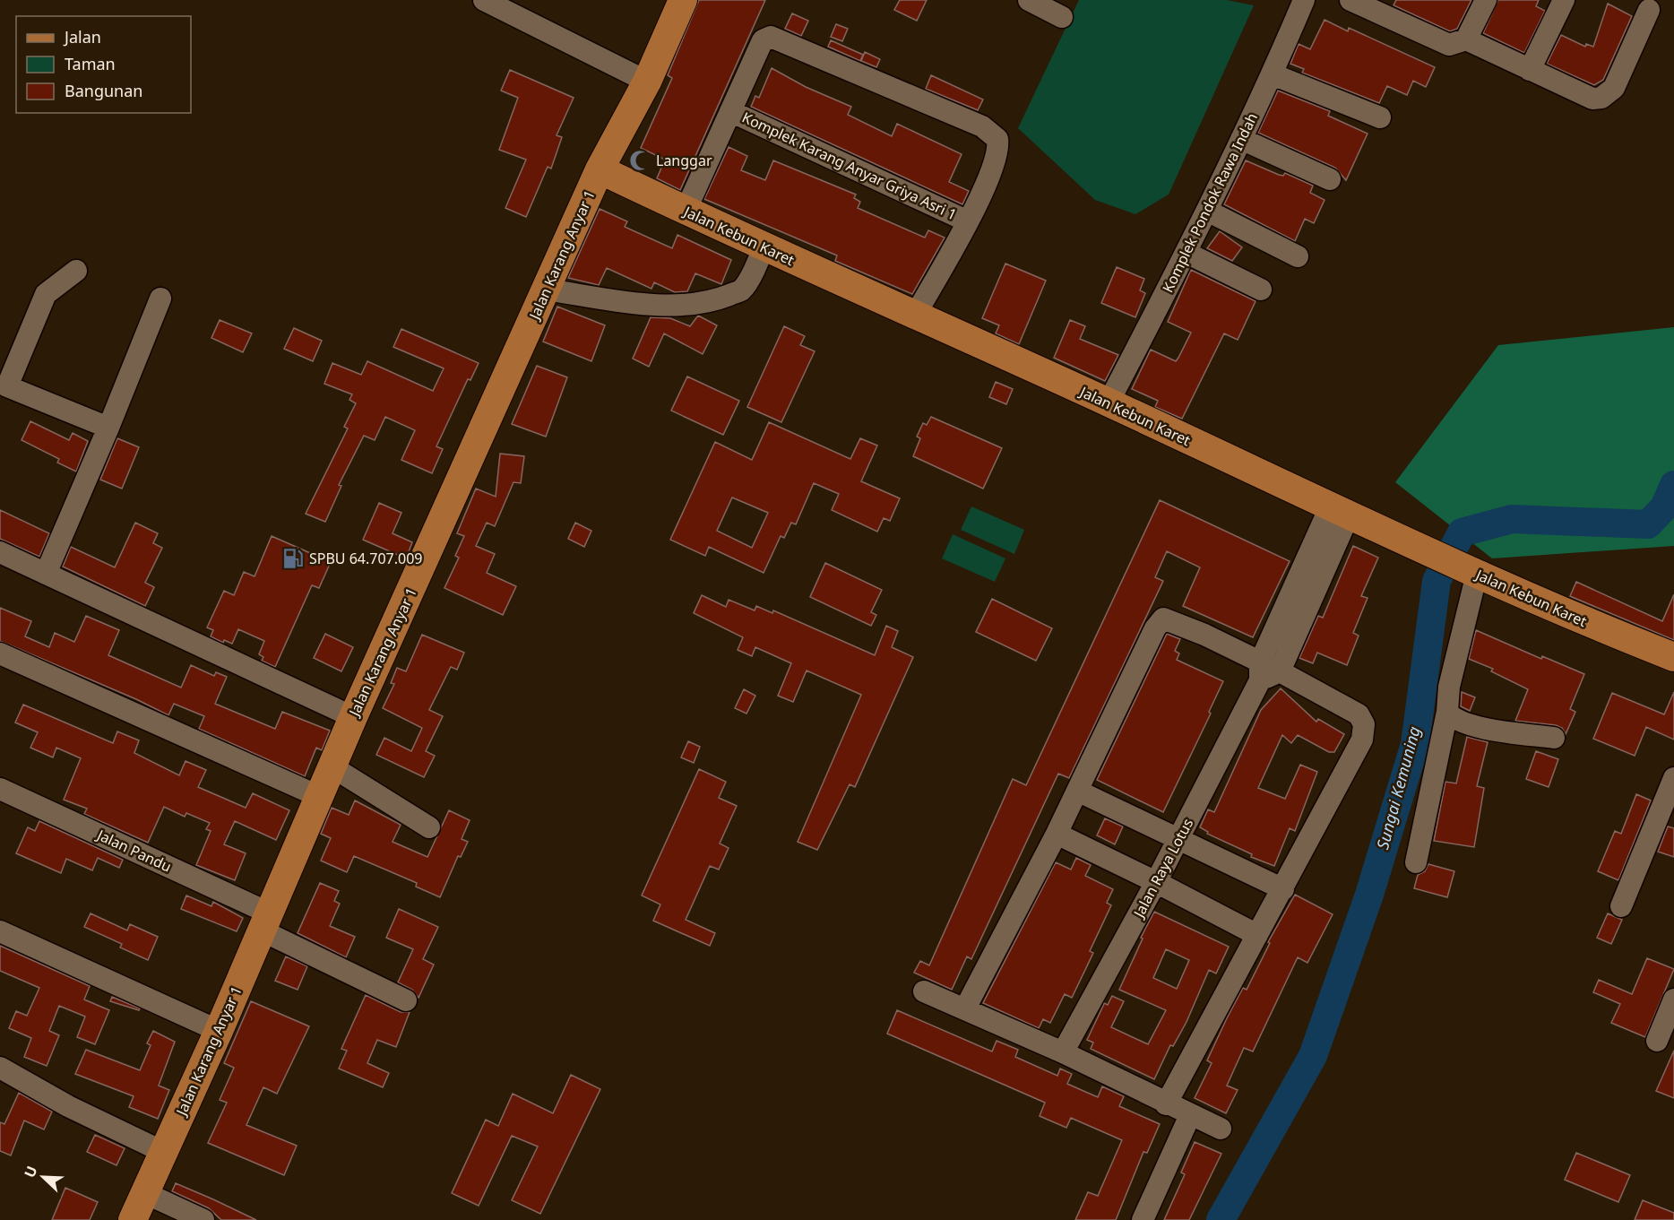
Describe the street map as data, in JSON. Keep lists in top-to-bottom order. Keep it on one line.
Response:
{"streets":{"main road":["Jalan Kebun Karet","Jalan Karang Anyar 1"],"street":["Komplek Karang Anyar Griya Asri 1","Komplek Pondok Rawa Indah","Jalan Pandu","Jalan Raya Lotus"]},"crossings":[["Komplek Karang Anyar Griya Asri 1","Jalan Kebun Karet"],["Komplek Pondok Rawa Indah","Jalan Kebun Karet"],["Jalan Kebun Karet","Jalan Karang Anyar 1"],["Jalan Kebun Karet","Jalan Raya Lotus"],["Jalan Karang Anyar 1","Jalan Pandu"]],"water":["Sungai Kemuning"],"places":{"mosque":["Langgar"],"fuel station":["SPBU 64.707.009"]},"legend":["Jalan","Taman","Bangunan"],"north":"top left"}
